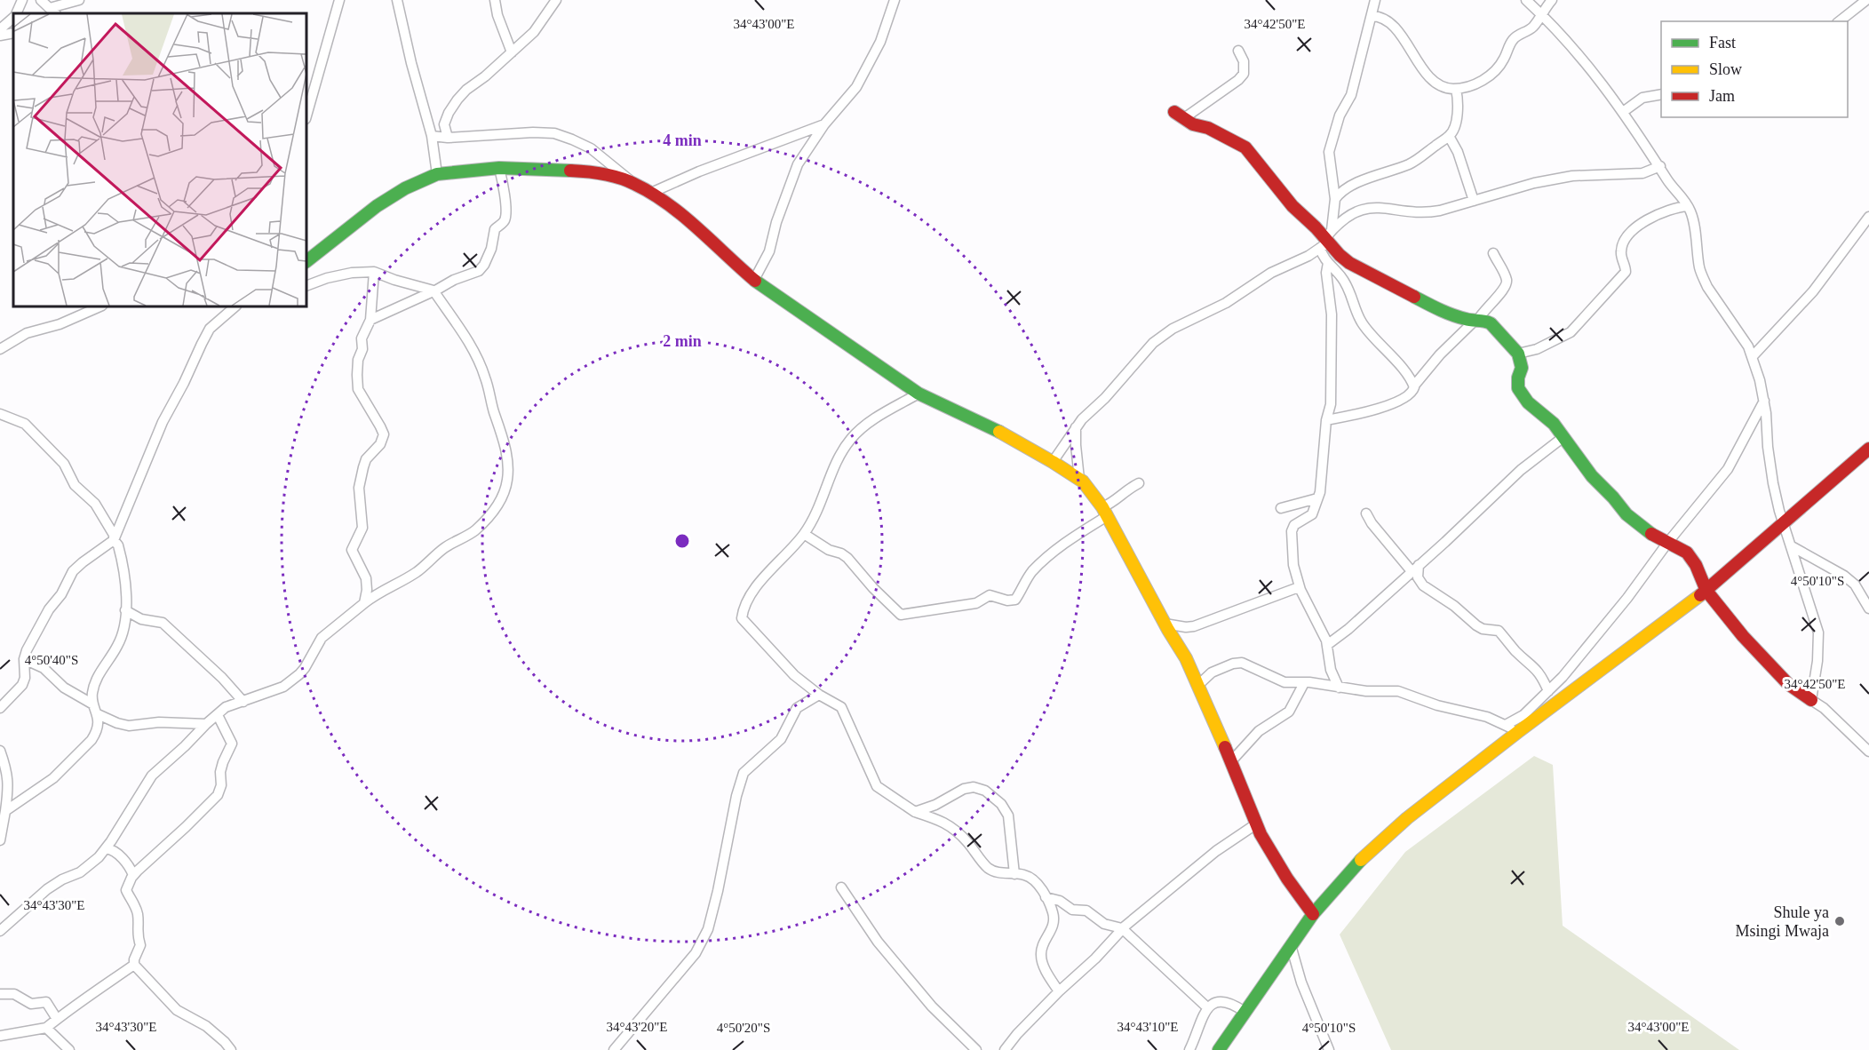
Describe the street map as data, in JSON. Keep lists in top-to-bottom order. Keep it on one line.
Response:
{"places":["Shule ya Msingi Mwaja"],"legend":["Fast","Slow","Jam"],"coordinates":["34°43'00\"E","34°42'50\"E","4°50'10\"S","4°50'40\"S","34°43'30\"E","34°43'20\"E","34°43'10\"E","4°50'20\"S"],"rings":["4 min","2 min"]}
